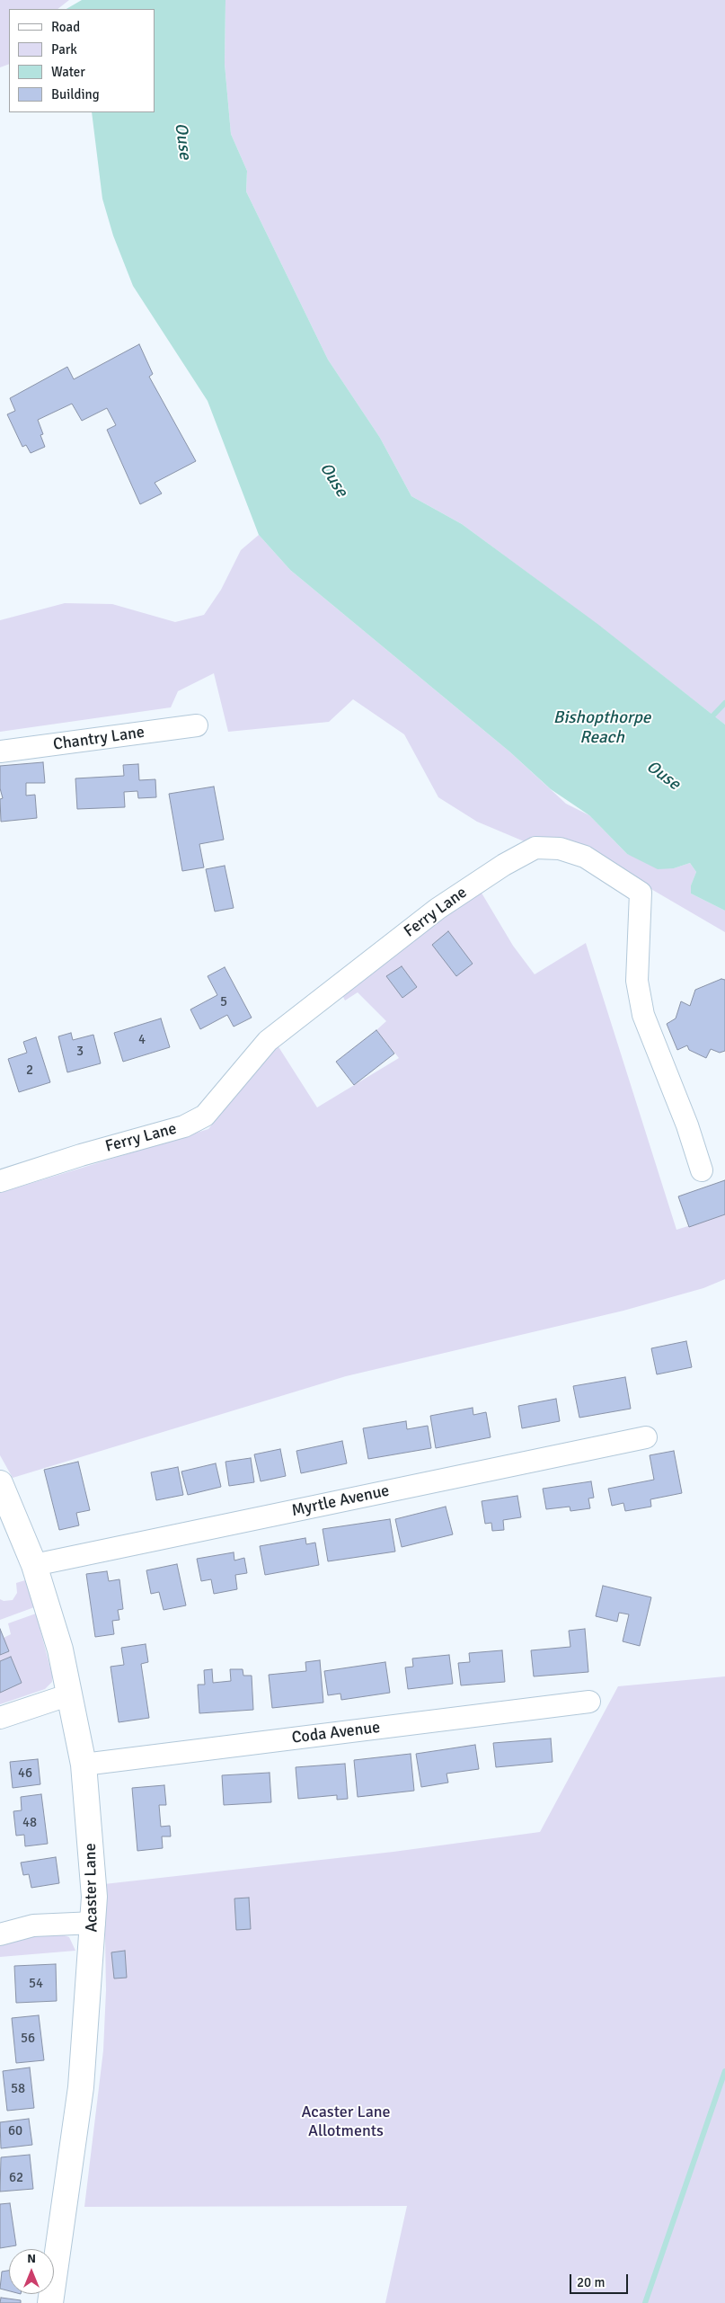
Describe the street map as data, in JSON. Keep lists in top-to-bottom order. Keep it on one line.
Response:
{"streets":{"street":["Chantry Lane","Ferry Lane","Myrtle Avenue","Coda Avenue","Acaster Lane"]},"crossings":[["Myrtle Avenue","Acaster Lane"],["Coda Avenue","Acaster Lane"]],"water":["Ouse","Bishopthorpe Reach"],"parks":["Acaster Lane Allotments"],"house_numbers":["5","4","3","2","46","48","54","56","58","60","62"],"legend":["Road","Park","Water","Building"],"scale_bar":"20 m","north":"top"}
